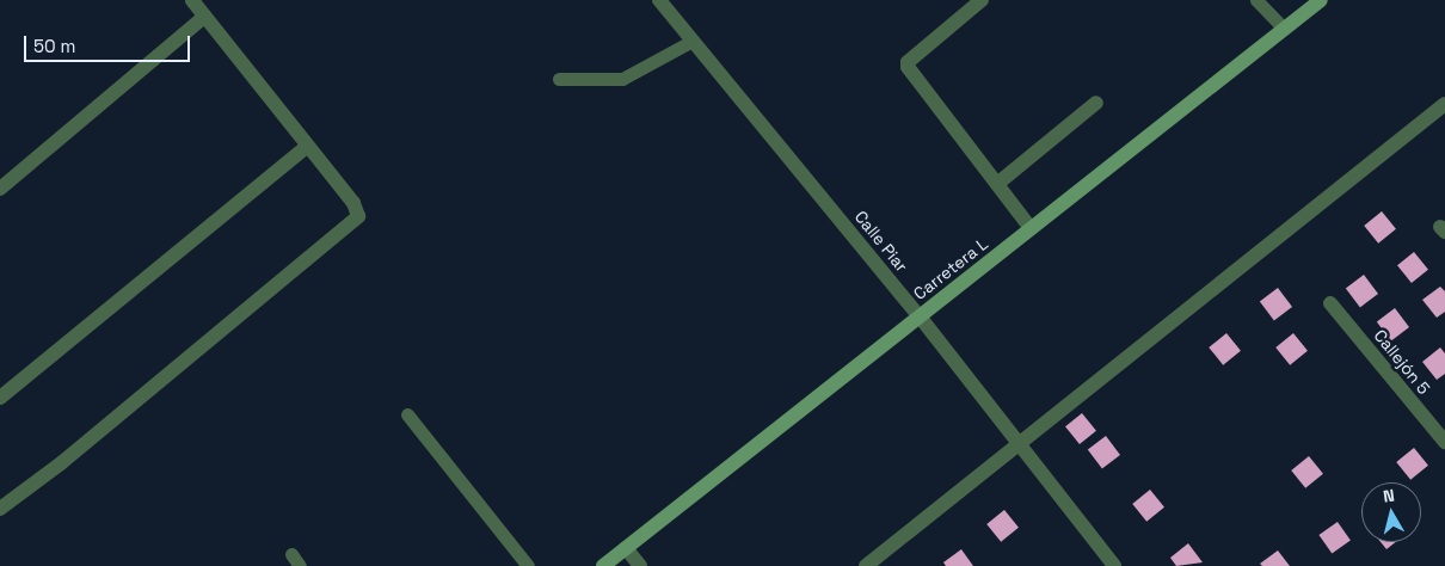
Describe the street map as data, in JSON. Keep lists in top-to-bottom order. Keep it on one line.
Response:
{"streets":{"street":["Calle Piar","Carretera L","Callejón 5"]},"crossings":[["Calle Piar","Carretera L"]],"scale_bar":"50 m","north":"top"}
